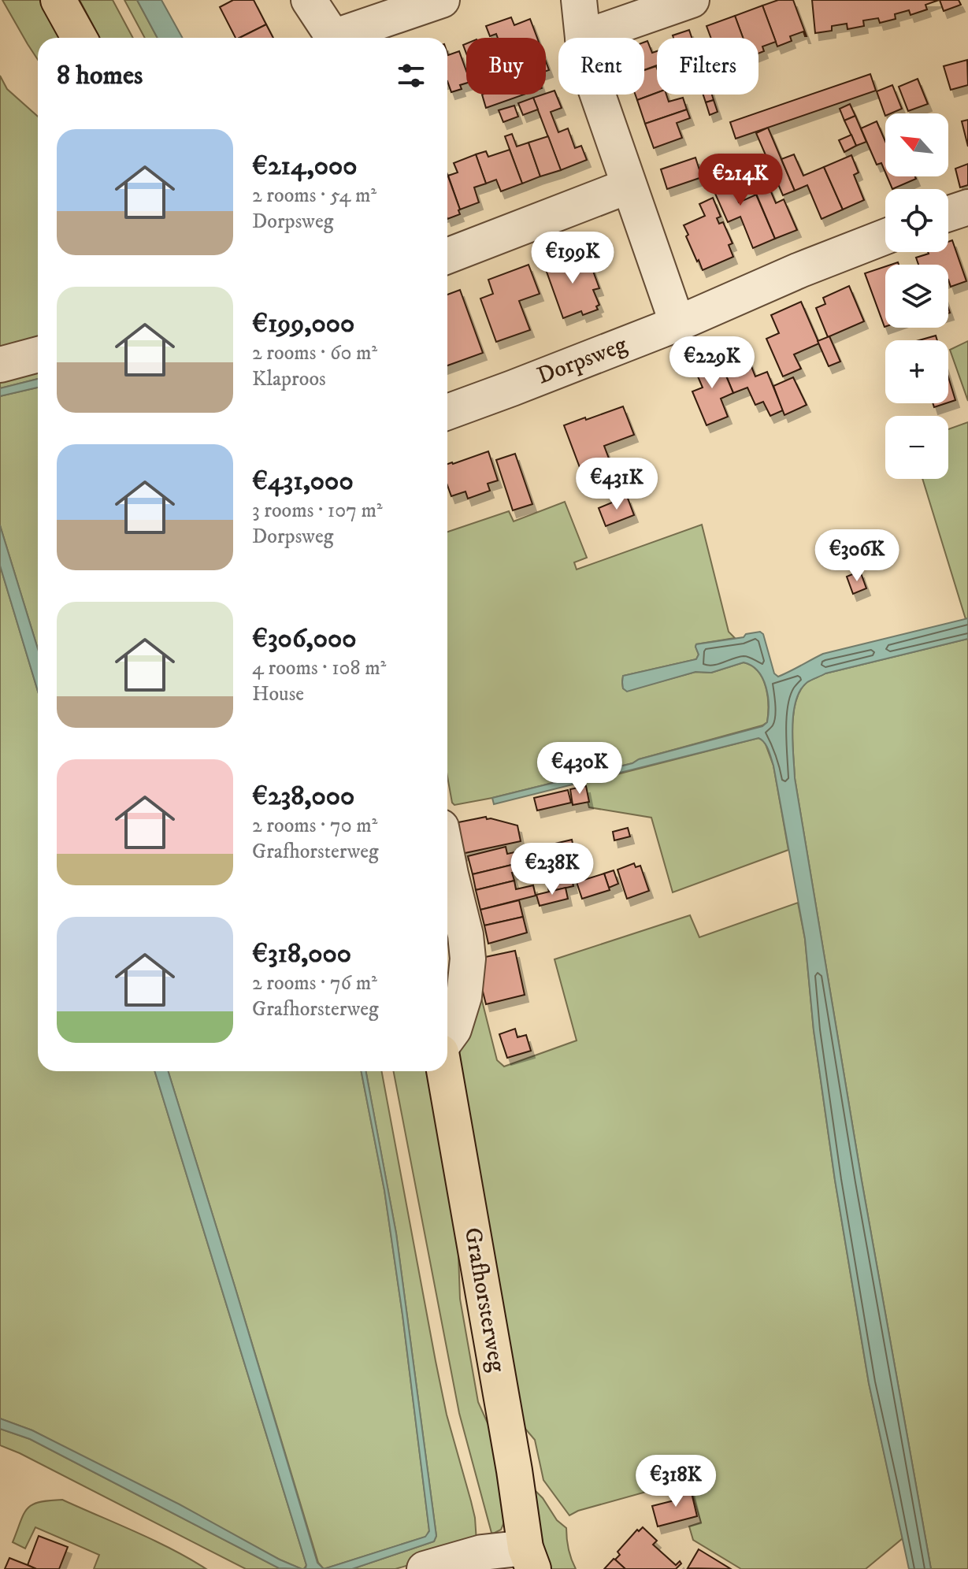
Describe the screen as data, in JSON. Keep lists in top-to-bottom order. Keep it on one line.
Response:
{"streets":{"main road":["Grafhorsterweg"],"street":["Dorpsweg"]},"north":"top left","page":{"chip":["Buy","Rent","Filters"],"heading":"8 homes","map_buttons":["+","−"],"list":[{"name":"€214,000","note":"2 rooms · 54 m² · Dorpsweg"},{"name":"€199,000","note":"2 rooms · 60 m² · Klaproos"},{"name":"€431,000","note":"3 rooms · 107 m² · Dorpsweg"},{"name":"€306,000","note":"4 rooms · 108 m² · House"},{"name":"€238,000","note":"2 rooms · 70 m² · Grafhorsterweg"},{"name":"€318,000","note":"2 rooms · 76 m² · Grafhorsterweg"}],"price":["€214K","€199K","€229K","€431K","€306K","€430K","€238K","€318K"]}}
